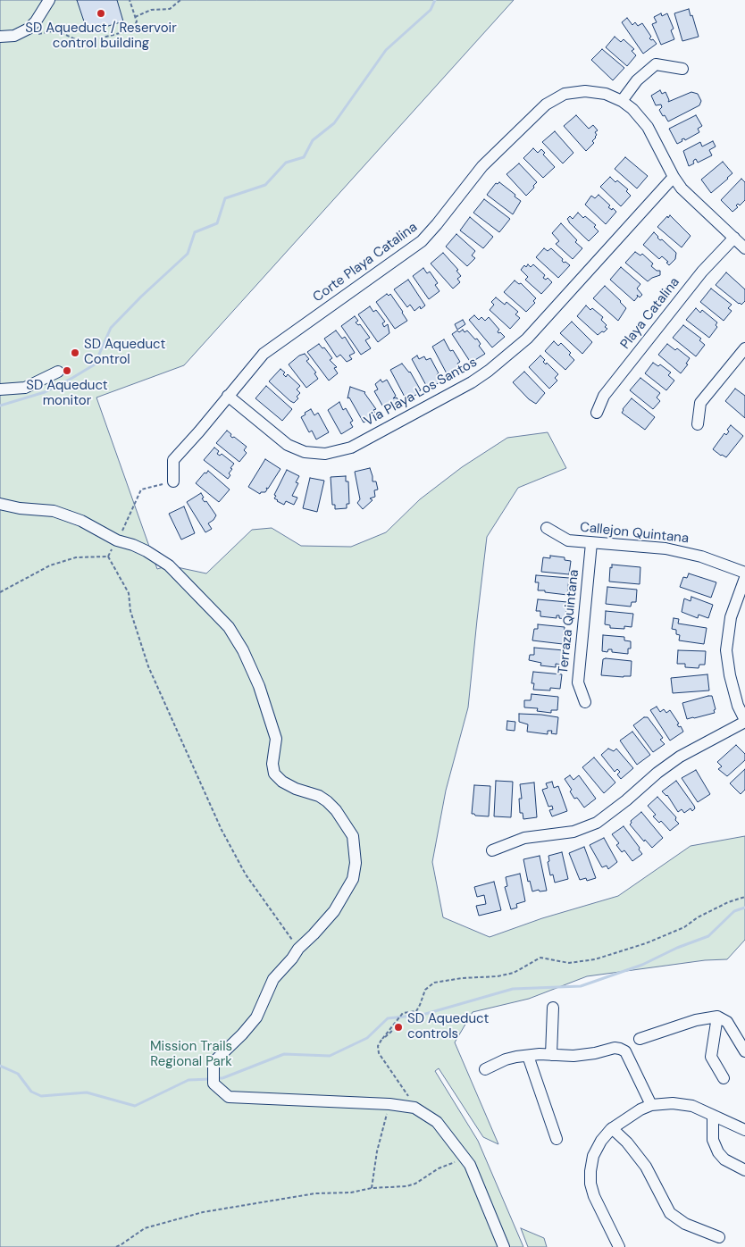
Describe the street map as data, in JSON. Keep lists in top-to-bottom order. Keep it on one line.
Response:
{"streets":{"street":["Corte Playa Catalina","Playa Catalina","Via Playa Los Santos","Callejon Quintana","Terraza Quintana"]},"crossings":[["Corte Playa Catalina","Via Playa Los Santos"],["Callejon Quintana","Terraza Quintana"]],"parks":["Mission Trails Regional Park"],"places":["SD Aqueduct / Reservoir control building","SD Aqueduct Control","SD Aqueduct monitor","SD Aqueduct controls"]}
